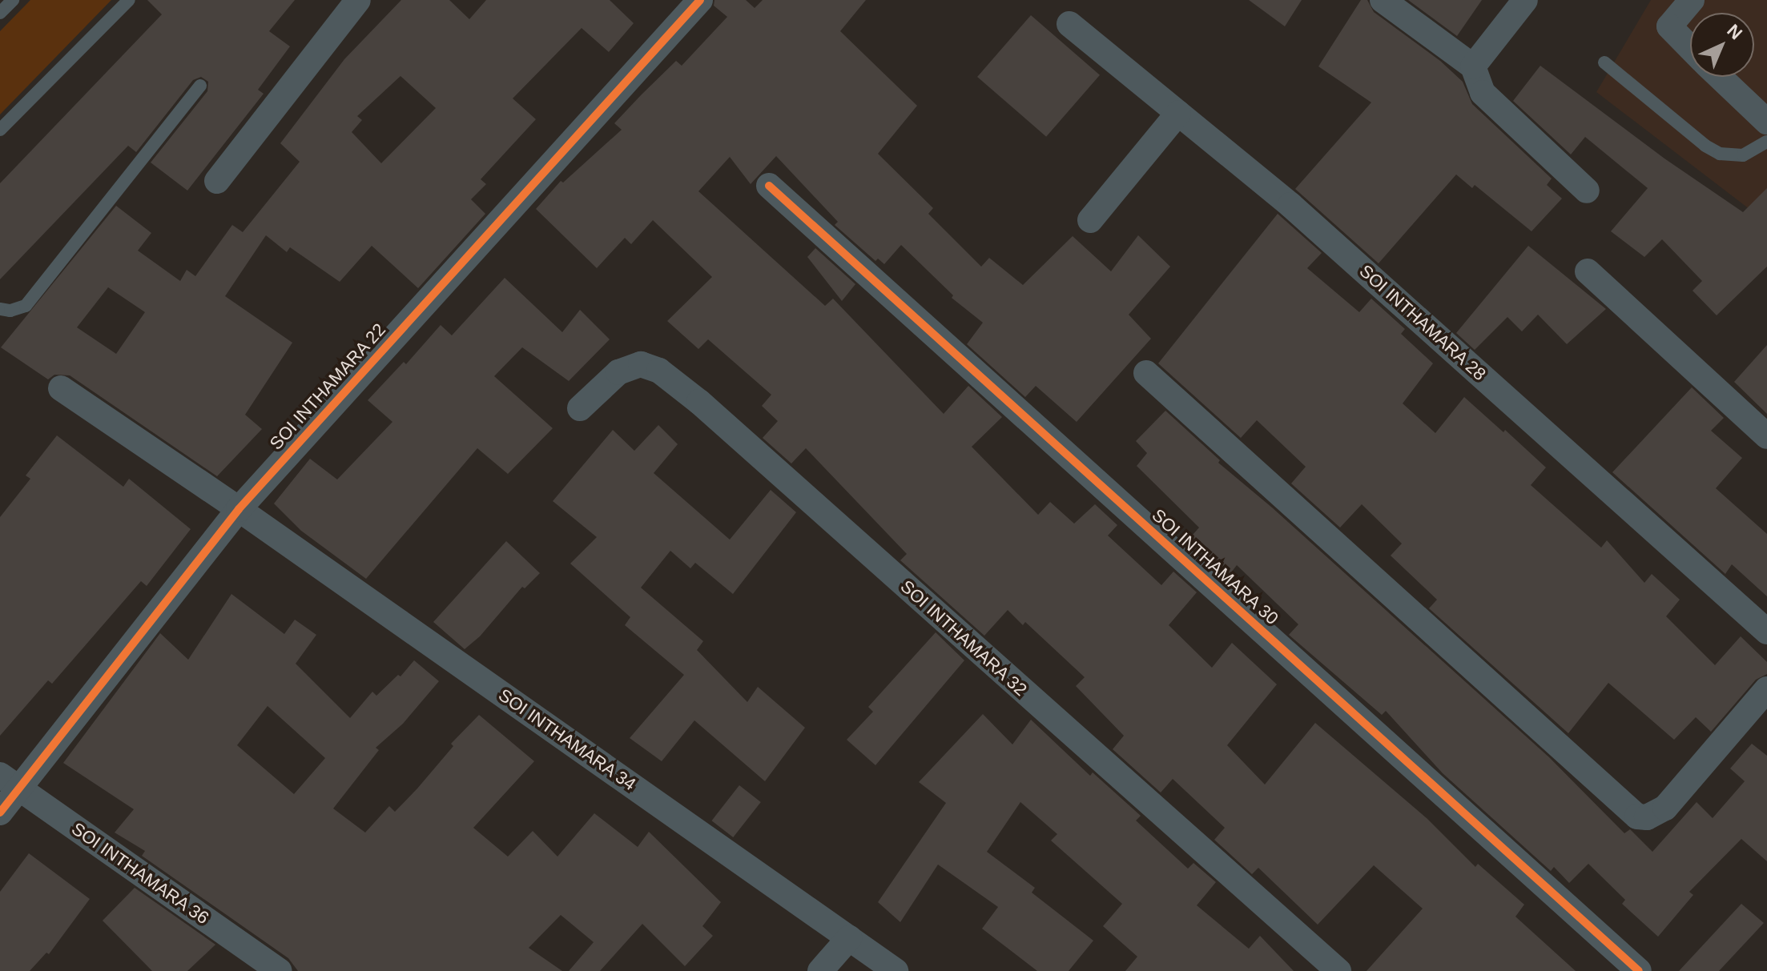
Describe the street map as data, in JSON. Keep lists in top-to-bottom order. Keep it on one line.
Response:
{"streets":{"street":["SOI INTHAMARA 28","SOI INTHAMARA 22","SOI INTHAMARA 30","SOI INTHAMARA 32","SOI INTHAMARA 34","SOI INTHAMARA 36"]},"crossings":[["SOI INTHAMARA 22","SOI INTHAMARA 34"],["SOI INTHAMARA 22","SOI INTHAMARA 36"]],"north":"top right"}
